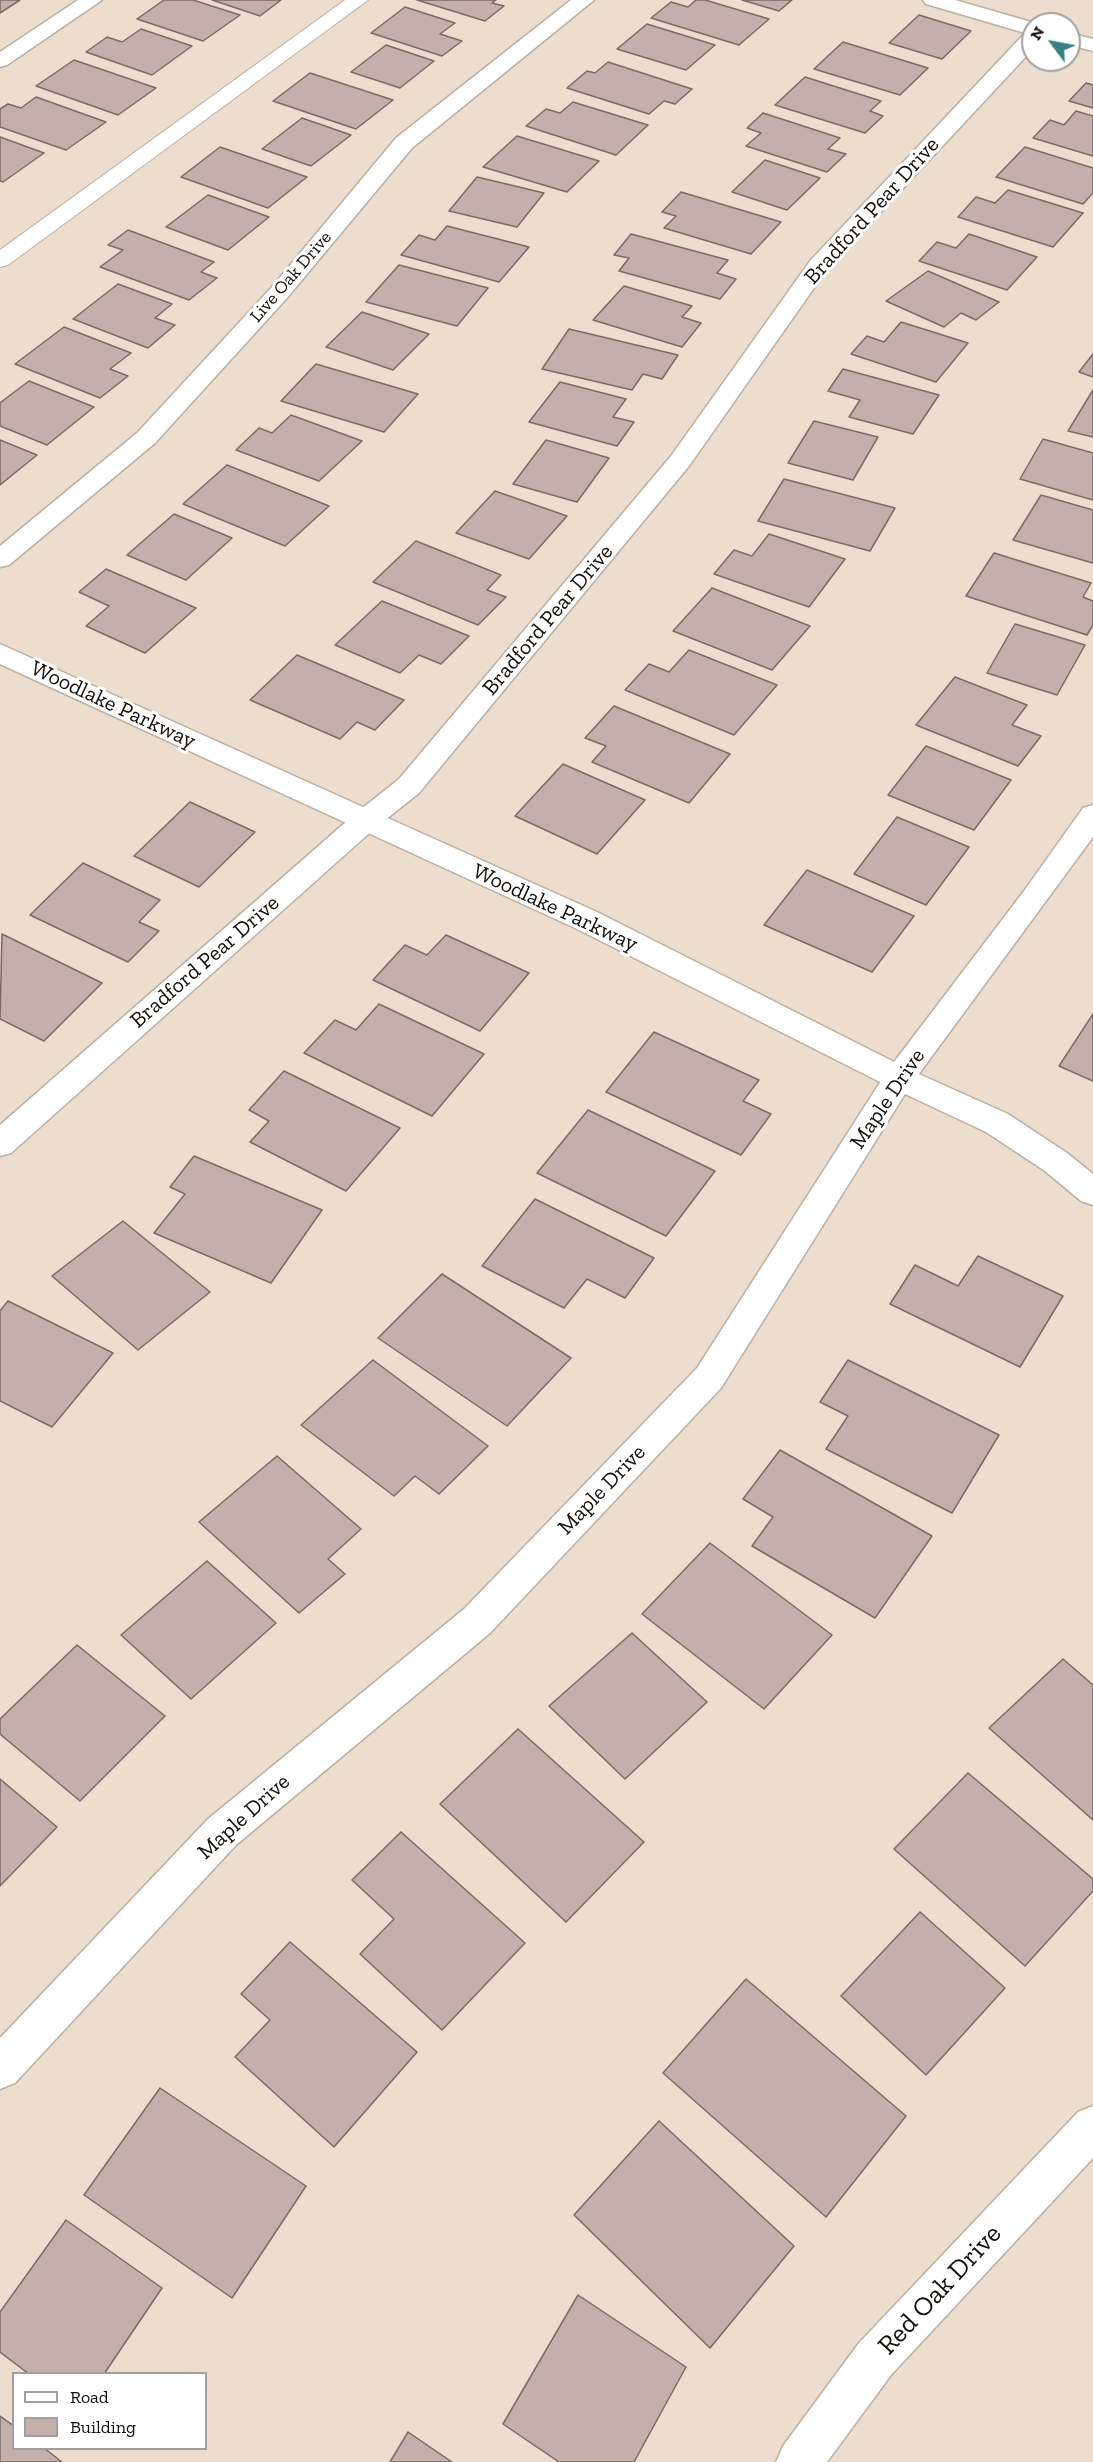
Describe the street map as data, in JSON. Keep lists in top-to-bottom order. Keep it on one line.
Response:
{"streets":{"street":["Bradford Pear Drive","Live Oak Drive","Woodlake Parkway","Maple Drive","Red Oak Drive"]},"crossings":[["Bradford Pear Drive","Woodlake Parkway"],["Woodlake Parkway","Maple Drive"]],"legend":["Road","Building"],"north":"top left"}
